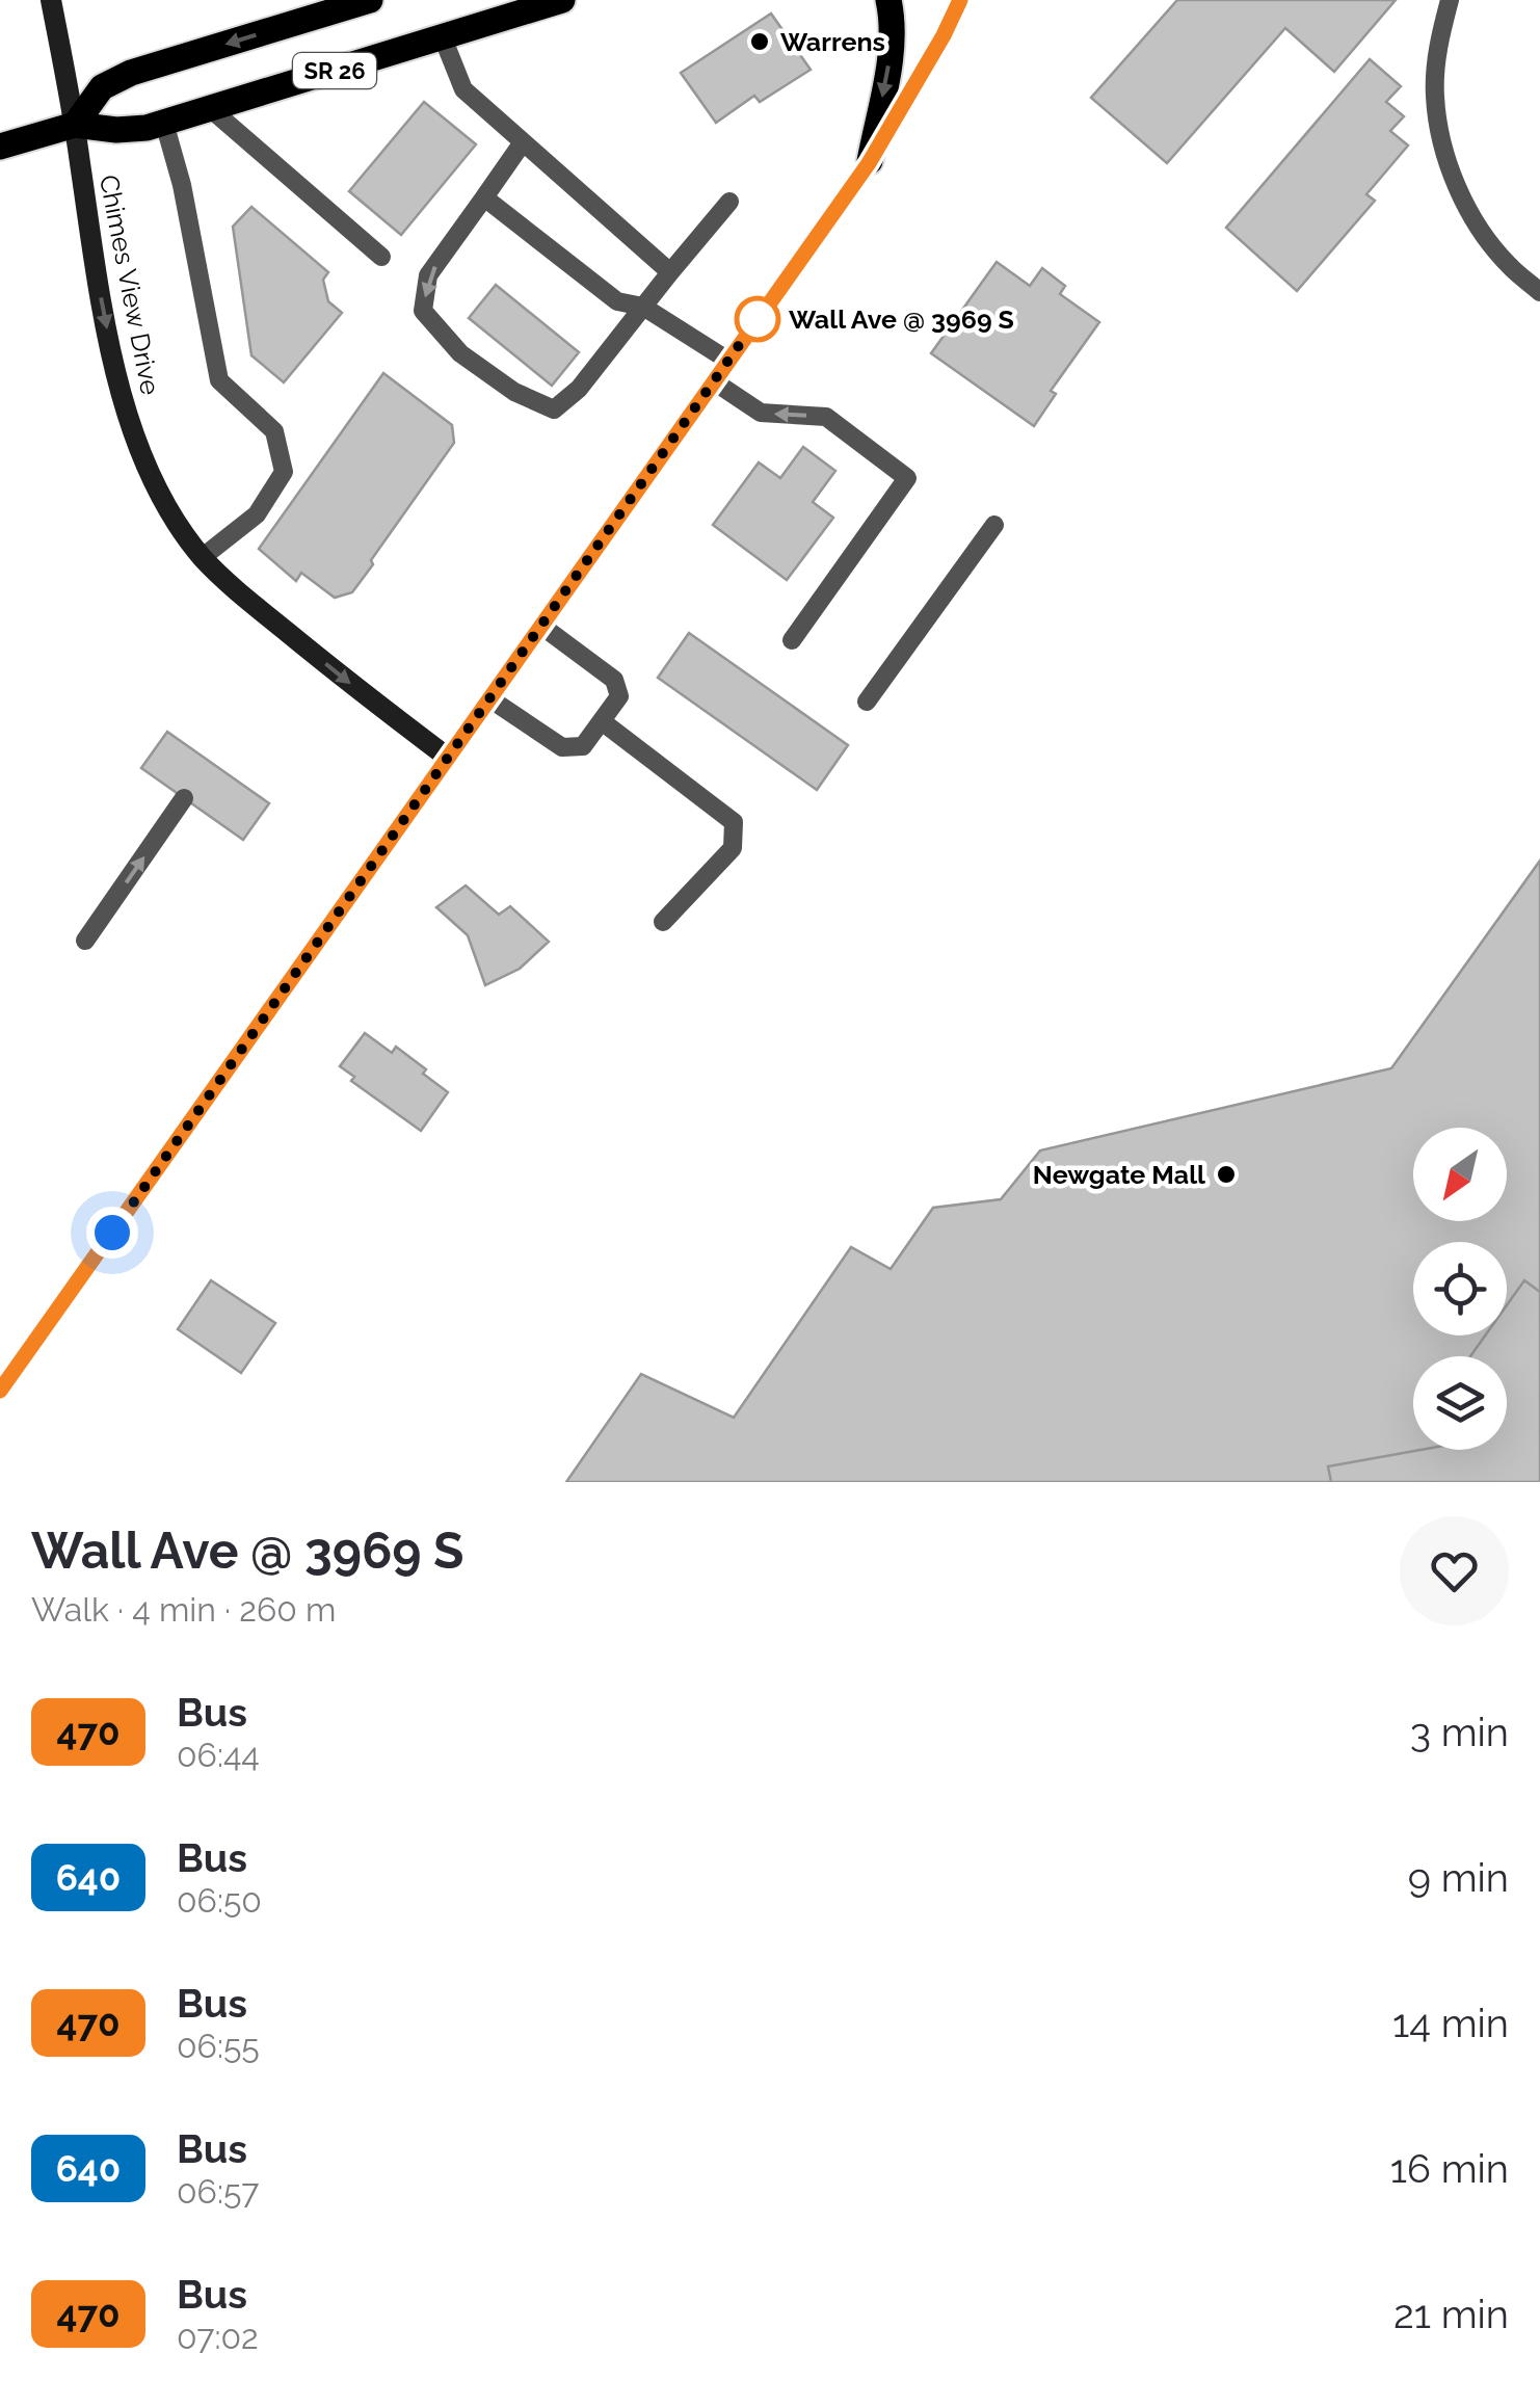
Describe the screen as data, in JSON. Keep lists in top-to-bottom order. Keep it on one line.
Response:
{"streets":{"main road":["SR 26","Chimes View Drive"]},"crossings":[["SR 26","Chimes View Drive"]],"one_way":["Chimes View Drive"],"places":["Warrens","Wall Ave @ 3969 S","Newgate Mall"],"lines":["bus line 470"],"north":"bottom left","page":{"heading":["Wall Ave @ 3969 S","Walk · 4 min · 260 m"],"list":[{"mark":"470","name":"Bus","note":"06:44","value":"3 min"},{"mark":"640","name":"Bus","note":"06:50","value":"9 min"},{"mark":"470","name":"Bus","note":"06:55","value":"14 min"},{"mark":"640","name":"Bus","note":"06:57","value":"16 min"},{"mark":"470","name":"Bus","note":"07:02","value":"21 min"}]}}
